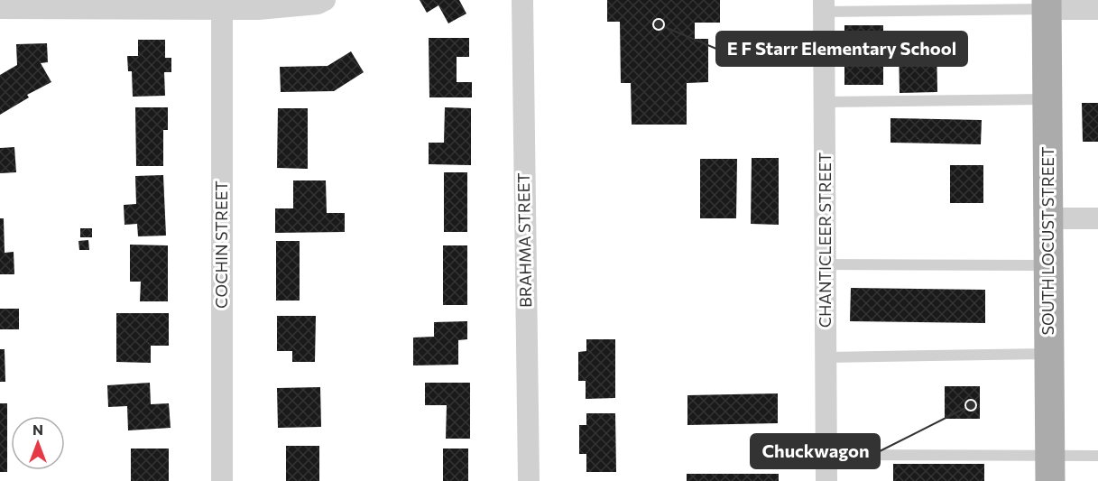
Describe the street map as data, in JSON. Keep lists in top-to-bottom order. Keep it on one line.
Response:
{"streets":{"main road":["SOUTH LOCUST STREET"],"street":["BRAHMA STREET","CHANTICLEER STREET","COCHIN STREET"]},"places":["E F Starr Elementary School","Chuckwagon"],"north":"top"}
